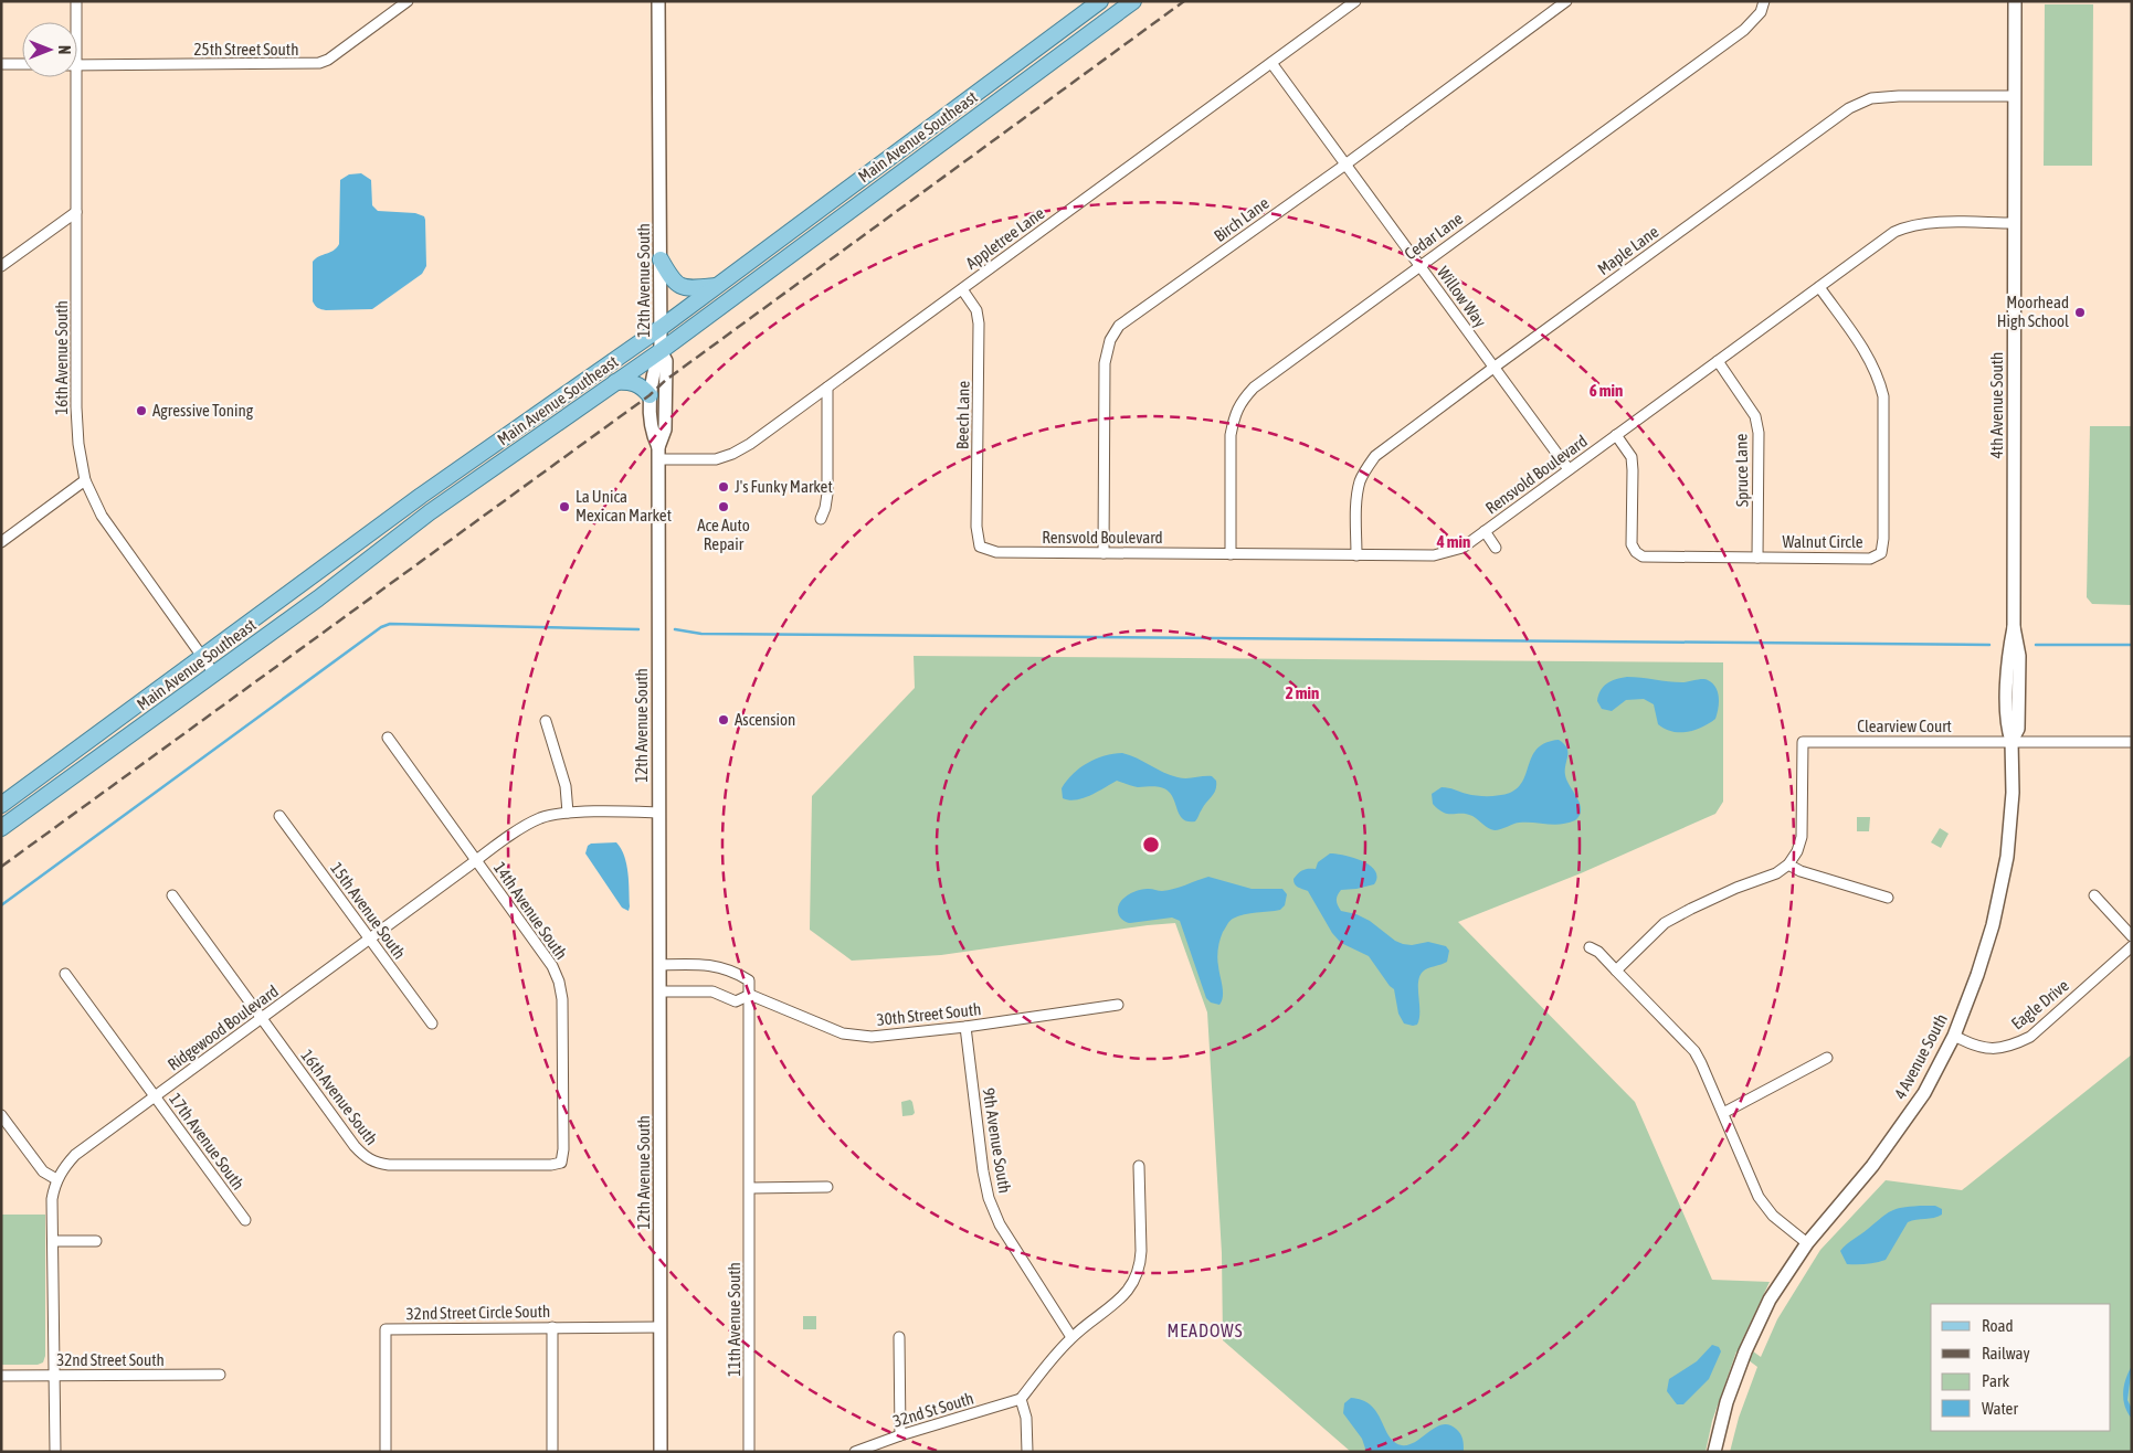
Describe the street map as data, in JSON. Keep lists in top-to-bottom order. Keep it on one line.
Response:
{"streets":{"main road":["Main Avenue Southeast"],"street":["25th Street South","Birch Lane","Cedar Lane","Appletree Lane","Maple Lane","12th Avenue South","Willow Way","16th Avenue South","4th Avenue South","Beech Lane","Spruce Lane","Rensvold Boulevard","Walnut Circle","Clearview Court","15th Avenue South","14th Avenue South","Eagle Drive","30th Street South","Ridgewood Boulevard","4 Avenue South","9th Avenue South","17th Avenue South","32nd Street Circle South","11th Avenue South","32nd Street South","32nd St South"]},"crossings":[["Main Avenue Southeast","12th Avenue South"],["Main Avenue Southeast","16th Avenue South"],["Birch Lane","Willow Way"],["Birch Lane","Rensvold Boulevard"],["Cedar Lane","Willow Way"],["Cedar Lane","Rensvold Boulevard"],["Appletree Lane","12th Avenue South"],["Appletree Lane","Willow Way"],["Appletree Lane","Beech Lane"],["Maple Lane","Willow Way"],["Maple Lane","4th Avenue South"],["Maple Lane","Rensvold Boulevard"],["12th Avenue South","30th Street South"],["12th Avenue South","Ridgewood Boulevard"],["12th Avenue South","32nd Street Circle South"],["Willow Way","Rensvold Boulevard"],["16th Avenue South","14th Avenue South"],["16th Avenue South","Ridgewood Boulevard"],["4th Avenue South","Rensvold Boulevard"],["4th Avenue South","4 Avenue South"],["Beech Lane","Rensvold Boulevard"],["Spruce Lane","Rensvold Boulevard"],["Spruce Lane","Walnut Circle"],["Rensvold Boulevard","Walnut Circle"],["Clearview Court","4 Avenue South"],["15th Avenue South","Ridgewood Boulevard"],["14th Avenue South","Ridgewood Boulevard"],["Eagle Drive","4 Avenue South"],["30th Street South","9th Avenue South"],["30th Street South","11th Avenue South"],["Ridgewood Boulevard","17th Avenue South"],["Ridgewood Boulevard","32nd Street South"]],"districts":["MEADOWS"],"places":["Moorhead High School","Agressive Toning","J's Funky Market","La Unica Mexican Market","Ace Auto Repair","Ascension"],"legend":["Road","Railway","Park","Water"],"north":"right","rings":["6 min","4 min","2 min"]}
